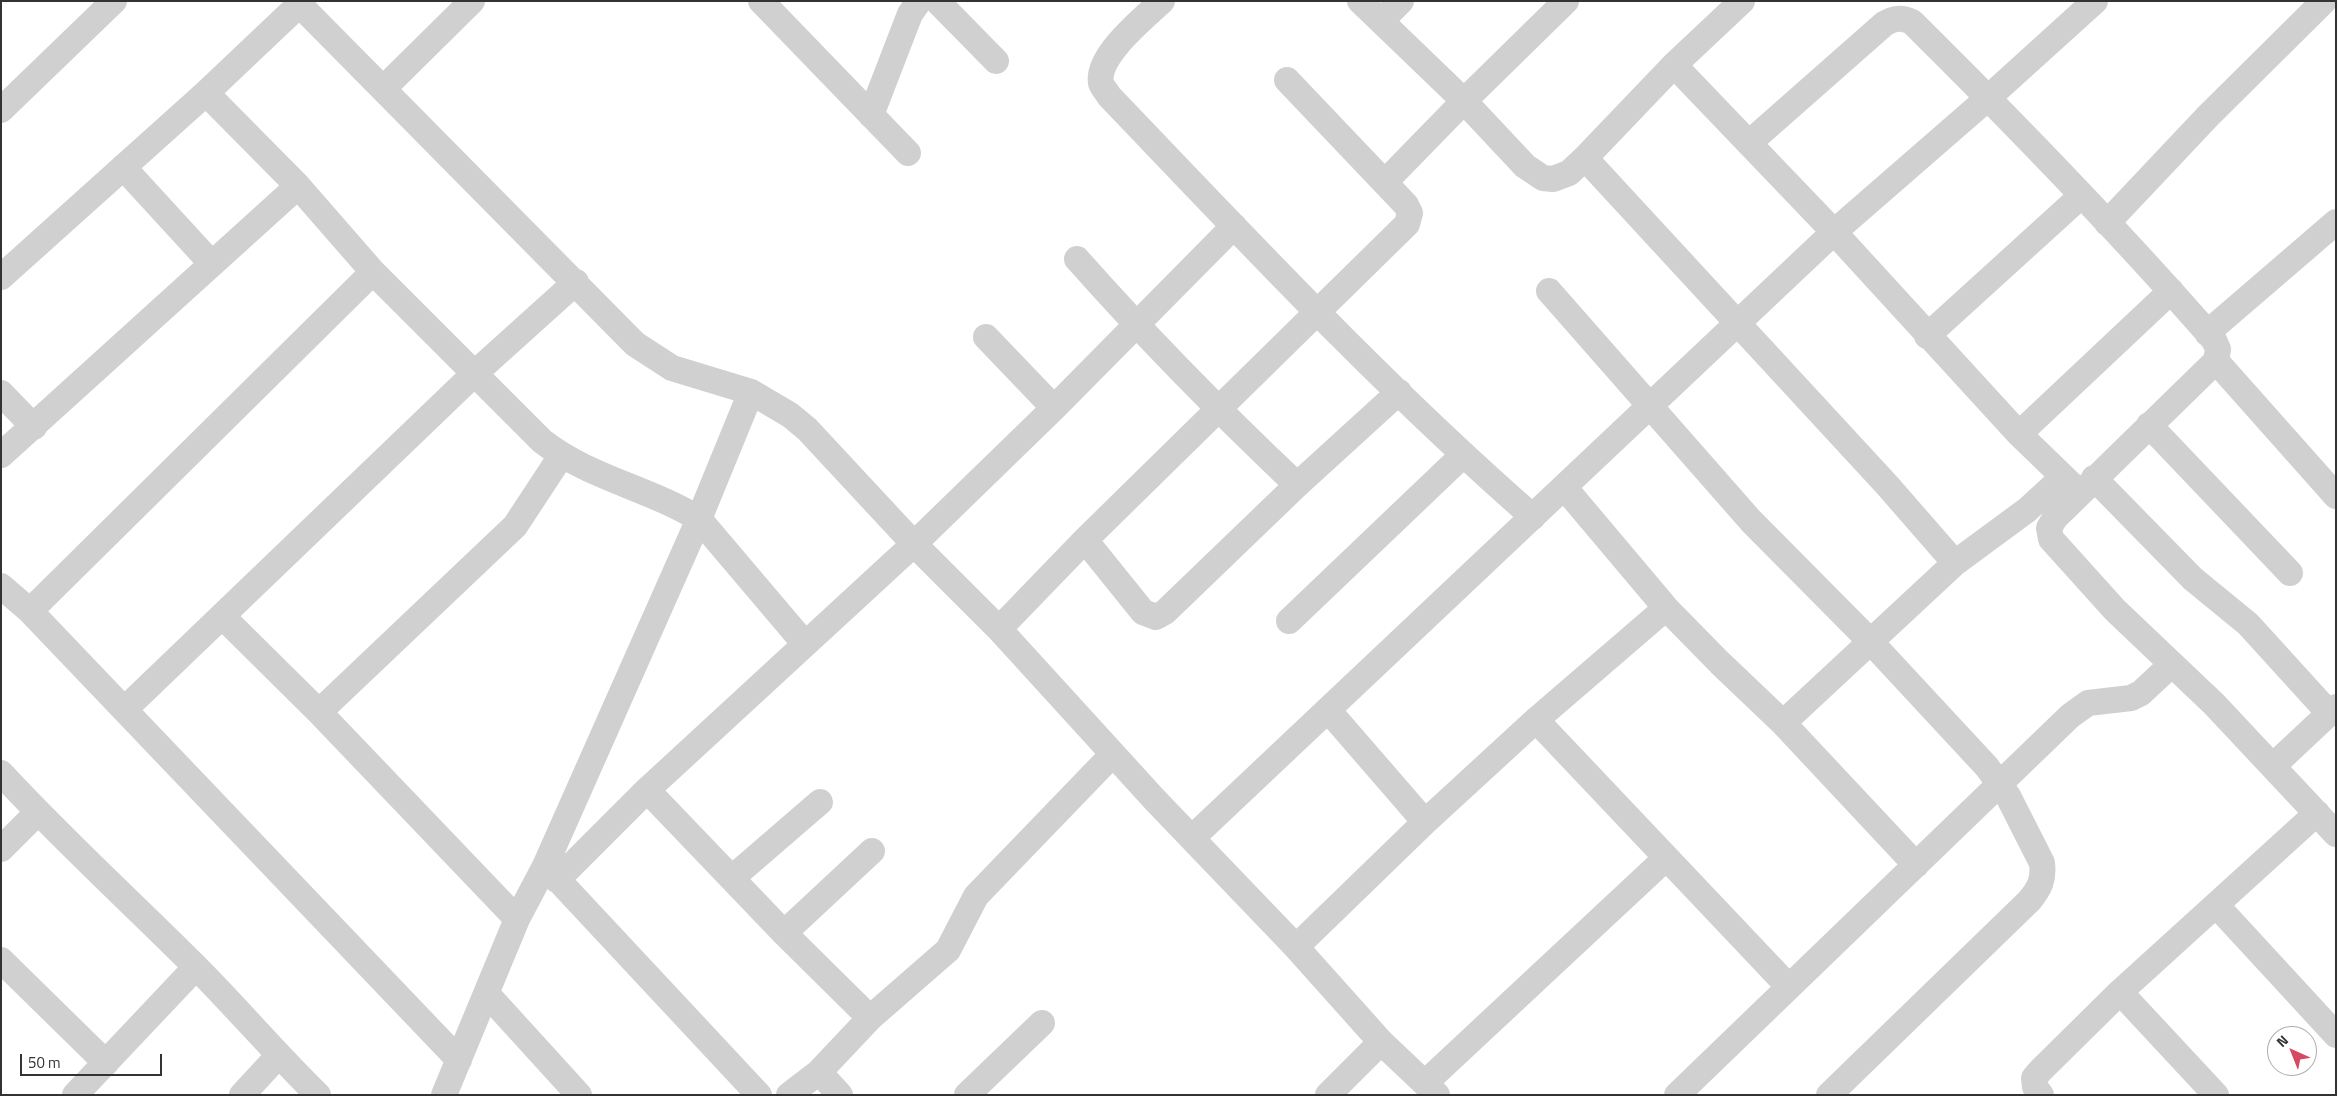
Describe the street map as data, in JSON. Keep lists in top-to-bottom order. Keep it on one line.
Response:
{"scale_bar":"50 m","north":"top left"}
